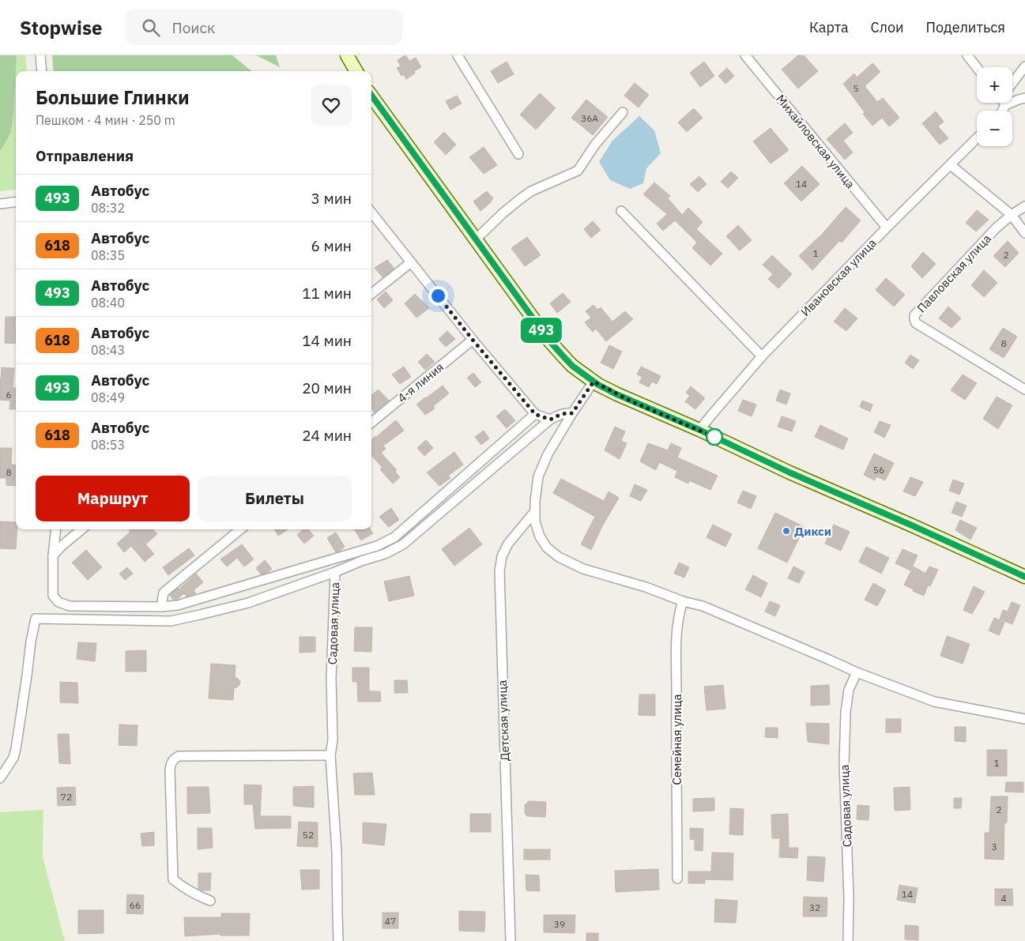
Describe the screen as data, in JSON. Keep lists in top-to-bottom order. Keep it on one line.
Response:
{"streets":{"street":["Михайловская улица","Павловская улица","Ивановская улица","4-я линия","Садовая улица","Детская улица","Семейная улица"]},"crossings":[["Михайловская улица","Ивановская улица"]],"places":["Дикси"],"lines":["bus line 493"],"house_numbers":["5","36А","14","1","2","8","6","56","8","1","72","2","52","3","14","4","66","32","47","39"],"page":{"header":"Stopwise","search":"Поиск","nav":["Карта","Слои","Поделиться"],"on_map":"493","map_buttons":["+","−"],"heading":[["Большие Глинки","Пешком · 4 мин · 250 m"],"Отправления"],"list":[{"mark":"493","name":"Автобус","note":"08:32","value":"3 мин"},{"mark":"618","name":"Автобус","note":"08:35","value":"6 мин"},{"mark":"493","name":"Автобус","note":"08:40","value":"11 мин"},{"mark":"618","name":"Автобус","note":"08:43","value":"14 мин"},{"mark":"493","name":"Автобус","note":"08:49","value":"20 мин"},{"mark":"618","name":"Автобус","note":"08:53","value":"24 мин"}],"buttons":["Маршрут","Билеты"]}}
